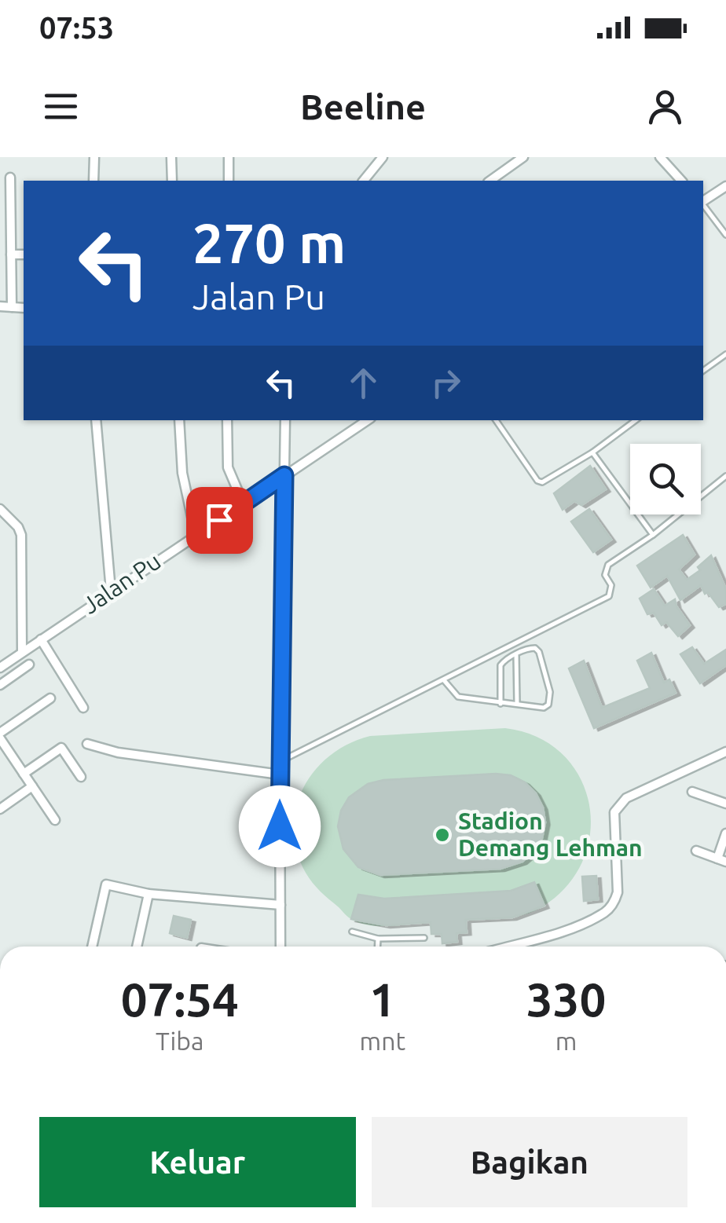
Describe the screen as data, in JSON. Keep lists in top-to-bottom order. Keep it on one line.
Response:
{"streets":{"street":["Jalan Pu"]},"places":["Stadion Demang Lehman"],"page":{"status":"07:53","header":"Beeline","turn":["270 m","Jalan Pu"],"eta":["07:54","Tiba","1","mnt","330","m"],"buttons":["Keluar","Bagikan"]}}
